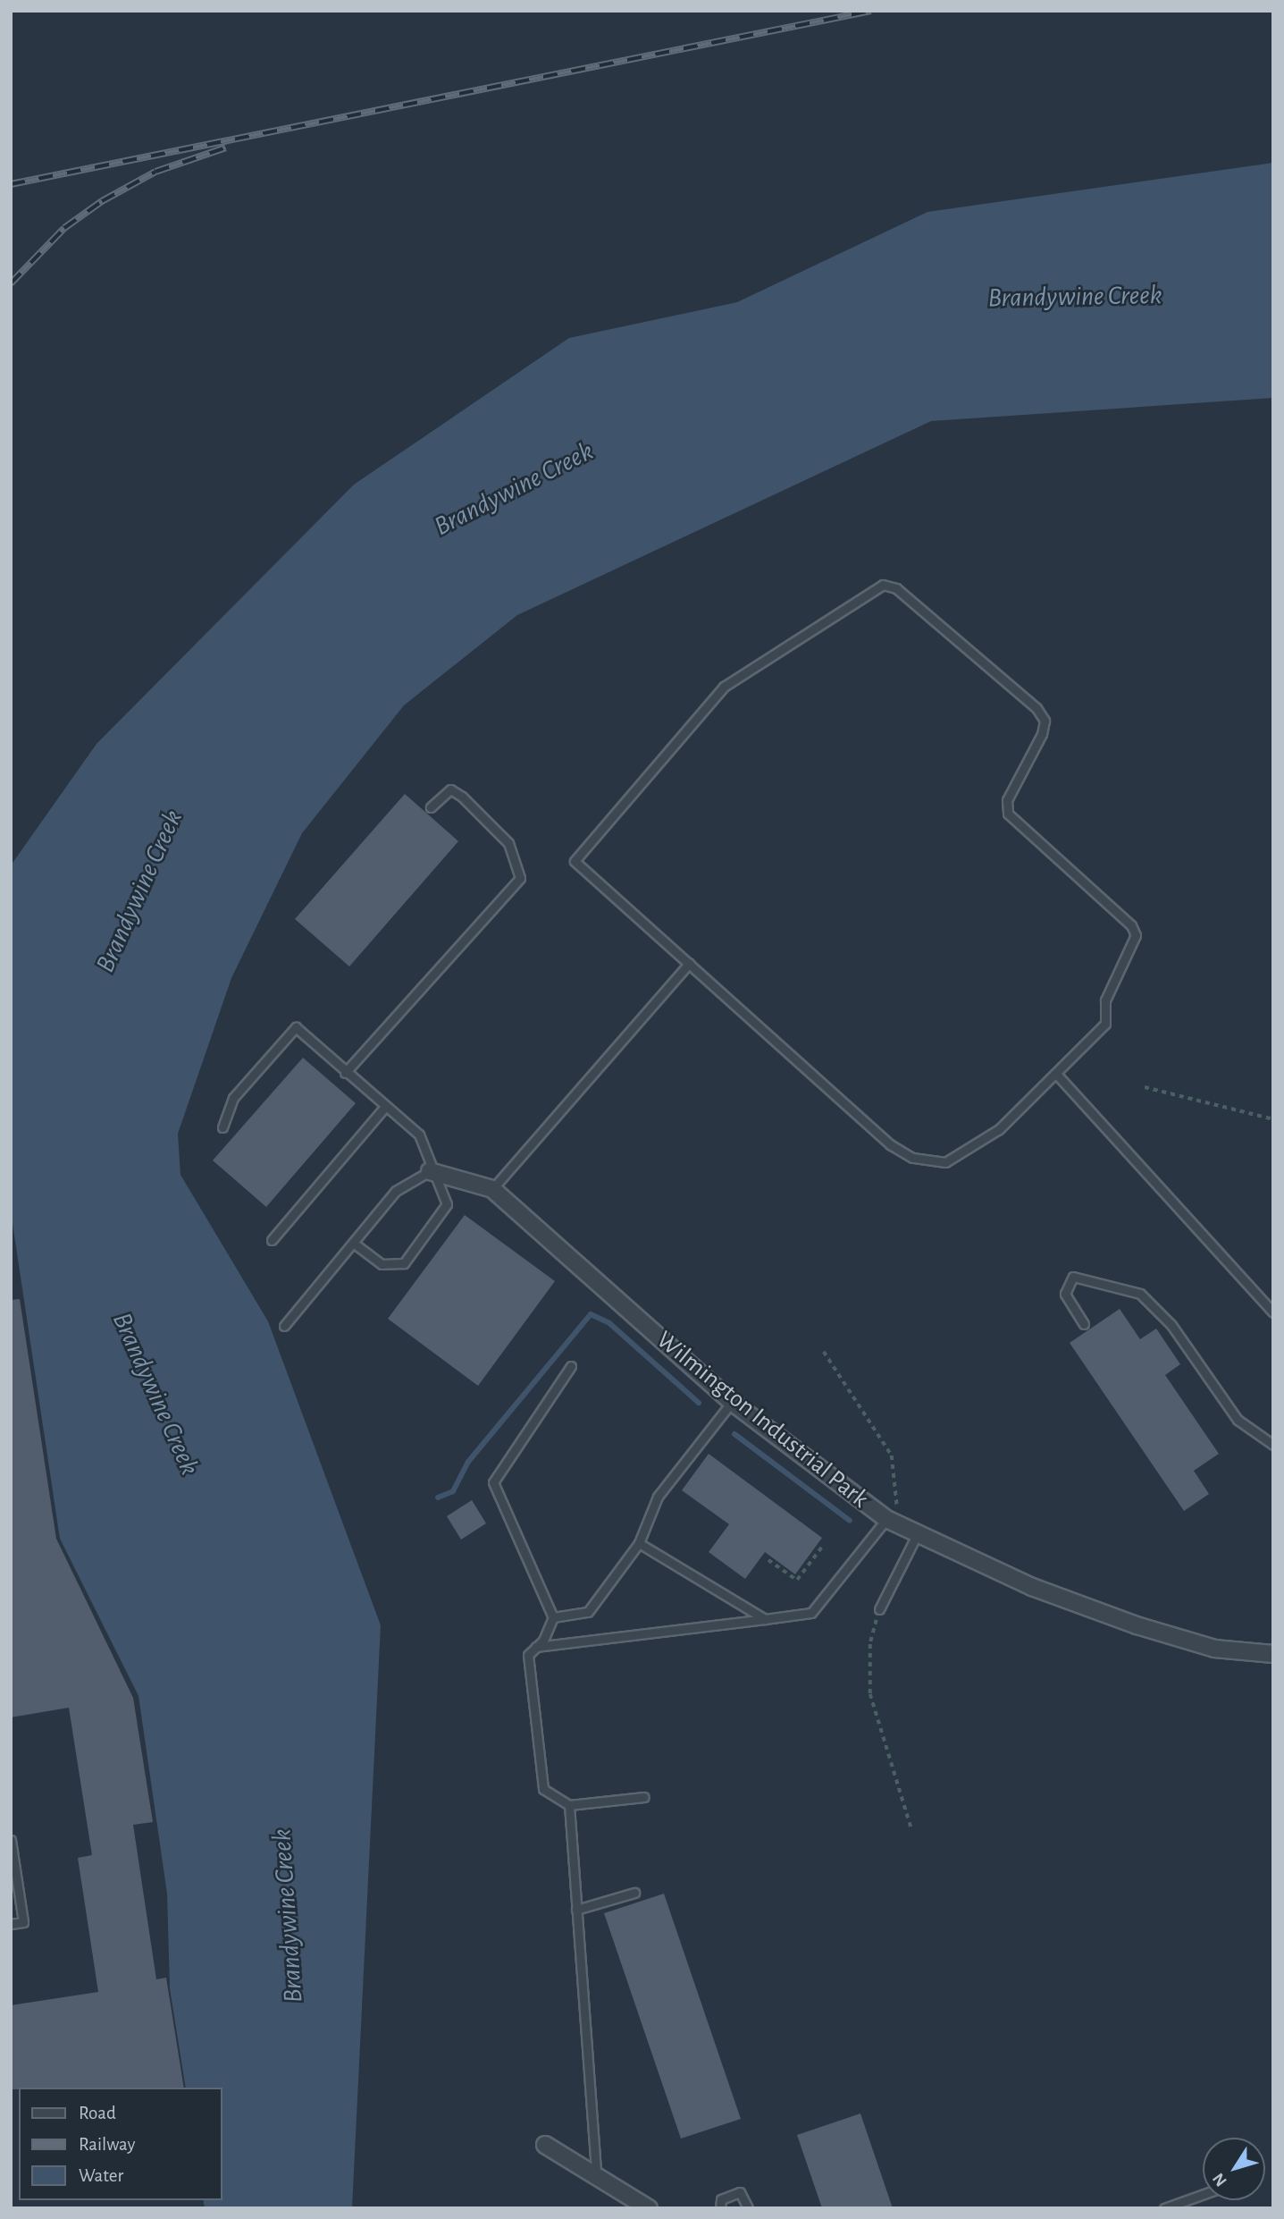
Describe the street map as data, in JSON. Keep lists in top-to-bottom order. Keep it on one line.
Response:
{"streets":{"street":["Wilmington Industrial Park"]},"water":["Brandywine Creek"],"legend":["Road","Railway","Water"],"north":"bottom left"}
